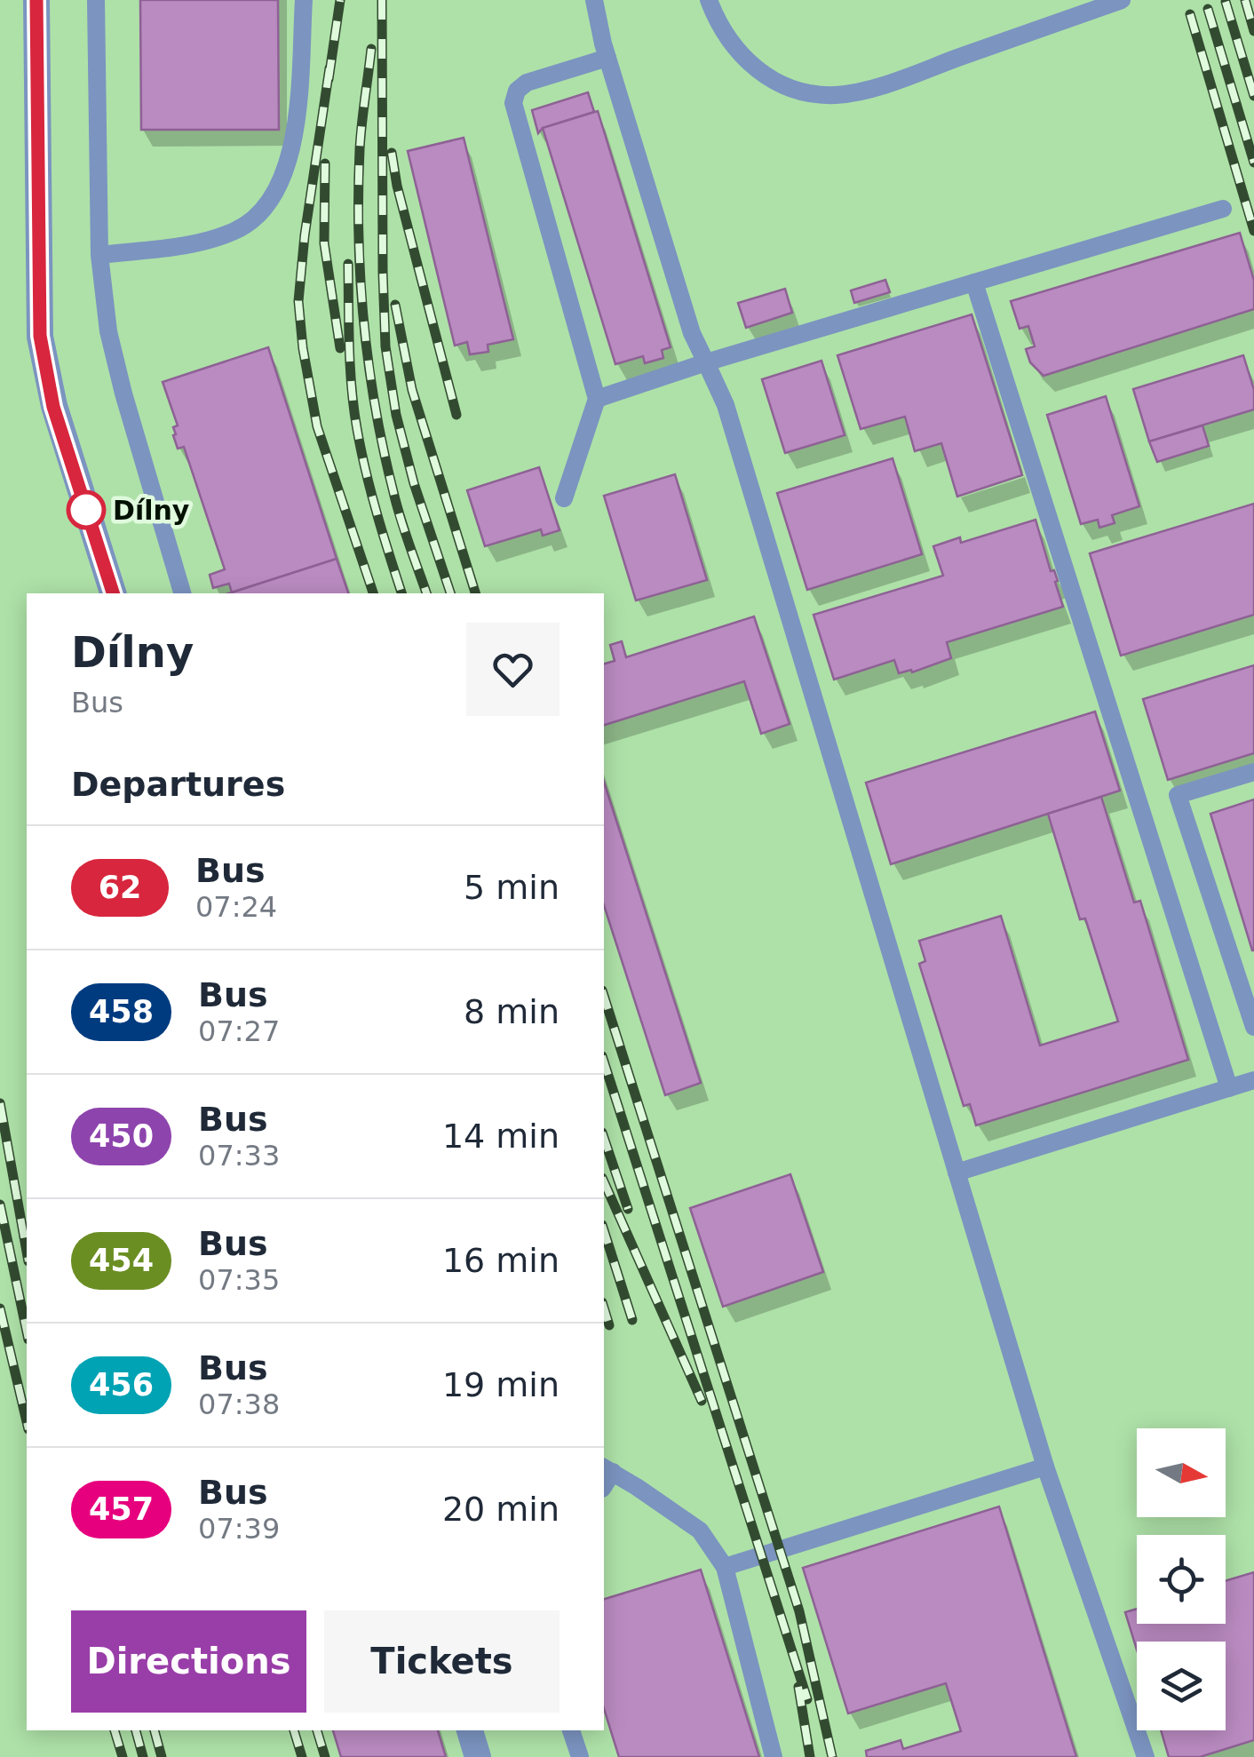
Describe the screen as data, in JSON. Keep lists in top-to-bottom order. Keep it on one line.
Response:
{"places":["Dílny"],"lines":["bus line 62"],"north":"right","page":{"heading":[["Dílny","Bus"],"Departures"],"list":[{"mark":"62","name":"Bus","note":"07:24","value":"5 min"},{"mark":"458","name":"Bus","note":"07:27","value":"8 min"},{"mark":"450","name":"Bus","note":"07:33","value":"14 min"},{"mark":"454","name":"Bus","note":"07:35","value":"16 min"},{"mark":"456","name":"Bus","note":"07:38","value":"19 min"},{"mark":"457","name":"Bus","note":"07:39","value":"20 min"}],"buttons":["Directions","Tickets"]}}
